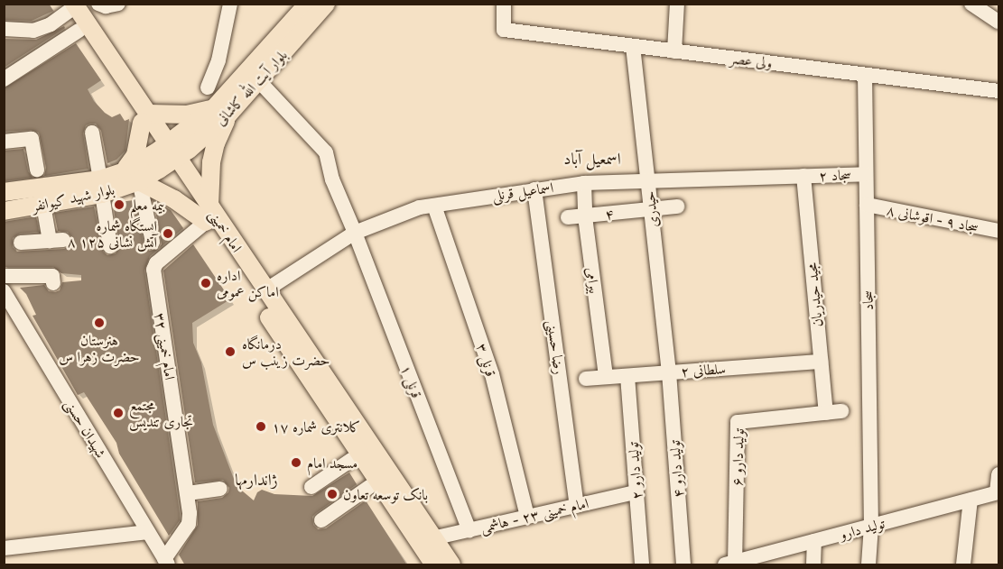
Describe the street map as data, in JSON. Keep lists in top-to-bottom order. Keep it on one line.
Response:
{"streets":{"main road":["بلوار آیت الله کاشانی","بلوار شهید کیوانفر","امام خمینی"],"street":["ولی عصر","سجاد ۲","اسماعیل قرنلی","حیدری","۴","سجاد ۹ - اقوشانی ۸","بیرامی","مجید حیدریان","سجاد","امام خمینی ۳۲","رضا حسینی","قرنلی ۳","۲ سلطانی","قرنلی ۱","شهیدان حسنی","تولید دارو ۶","تولید دارو ۴","تولید دارو ۲","امام خمینی ۲۳ - هاشمی","تولید دارو"]},"crossings":[["ولی عصر","حیدری"],["ولی عصر","سجاد"],["بلوار آیت الله کاشانی","بلوار شهید کیوانفر"],["بلوار آیت الله کاشانی","امام خمینی"],["بلوار آیت الله کاشانی","قرنلی ۱"],["سجاد ۲","اسماعیل قرنلی"],["سجاد ۲","مجید حیدریان"],["سجاد ۲","سجاد"],["اسماعیل قرنلی","حیدری"],["اسماعیل قرنلی","امام خمینی"],["اسماعیل قرنلی","بیرامی"],["اسماعیل قرنلی","مجید حیدریان"],["اسماعیل قرنلی","رضا حسینی"],["اسماعیل قرنلی","قرنلی ۳"],["اسماعیل قرنلی","قرنلی ۱"],["بلوار شهید کیوانفر","امام خمینی"],["حیدری","۴"],["حیدری","۲ سلطانی"],["حیدری","تولید دارو ۴"],["۴","بیرامی"],["سجاد ۹ - اقوشانی ۸","سجاد"],["امام خمینی","امام خمینی ۳۲"],["امام خمینی","امام خمینی ۲۳ - هاشمی"],["بیرامی","۲ سلطانی"],["مجید حیدریان","۲ سلطانی"],["مجید حیدریان","تولید دارو ۶"],["سجاد","تولید دارو"],["رضا حسینی","امام خمینی ۲۳ - هاشمی"],["قرنلی ۳","امام خمینی ۲۳ - هاشمی"],["۲ سلطانی","تولید دارو ۴"],["۲ سلطانی","تولید دارو ۲"],["قرنلی ۱","امام خمینی ۲۳ - هاشمی"],["تولید دارو ۶","تولید دارو"],["تولید دارو ۲","امام خمینی ۲۳ - هاشمی"]],"districts":["اسمعیل آباد","ژاندارمها"],"places":["بیمه معلم","ایستگاه شماره ۸ آتش نشانی ۱۲۵","اداره اماکن عمومی","هنرستان حضرت زهرا س","درمانگاه حضرت زینب س","مجتمع تجاری تندیس","کلانتری شماره ۱۷","مسجد امام","بانک توسعه تعاون"]}
